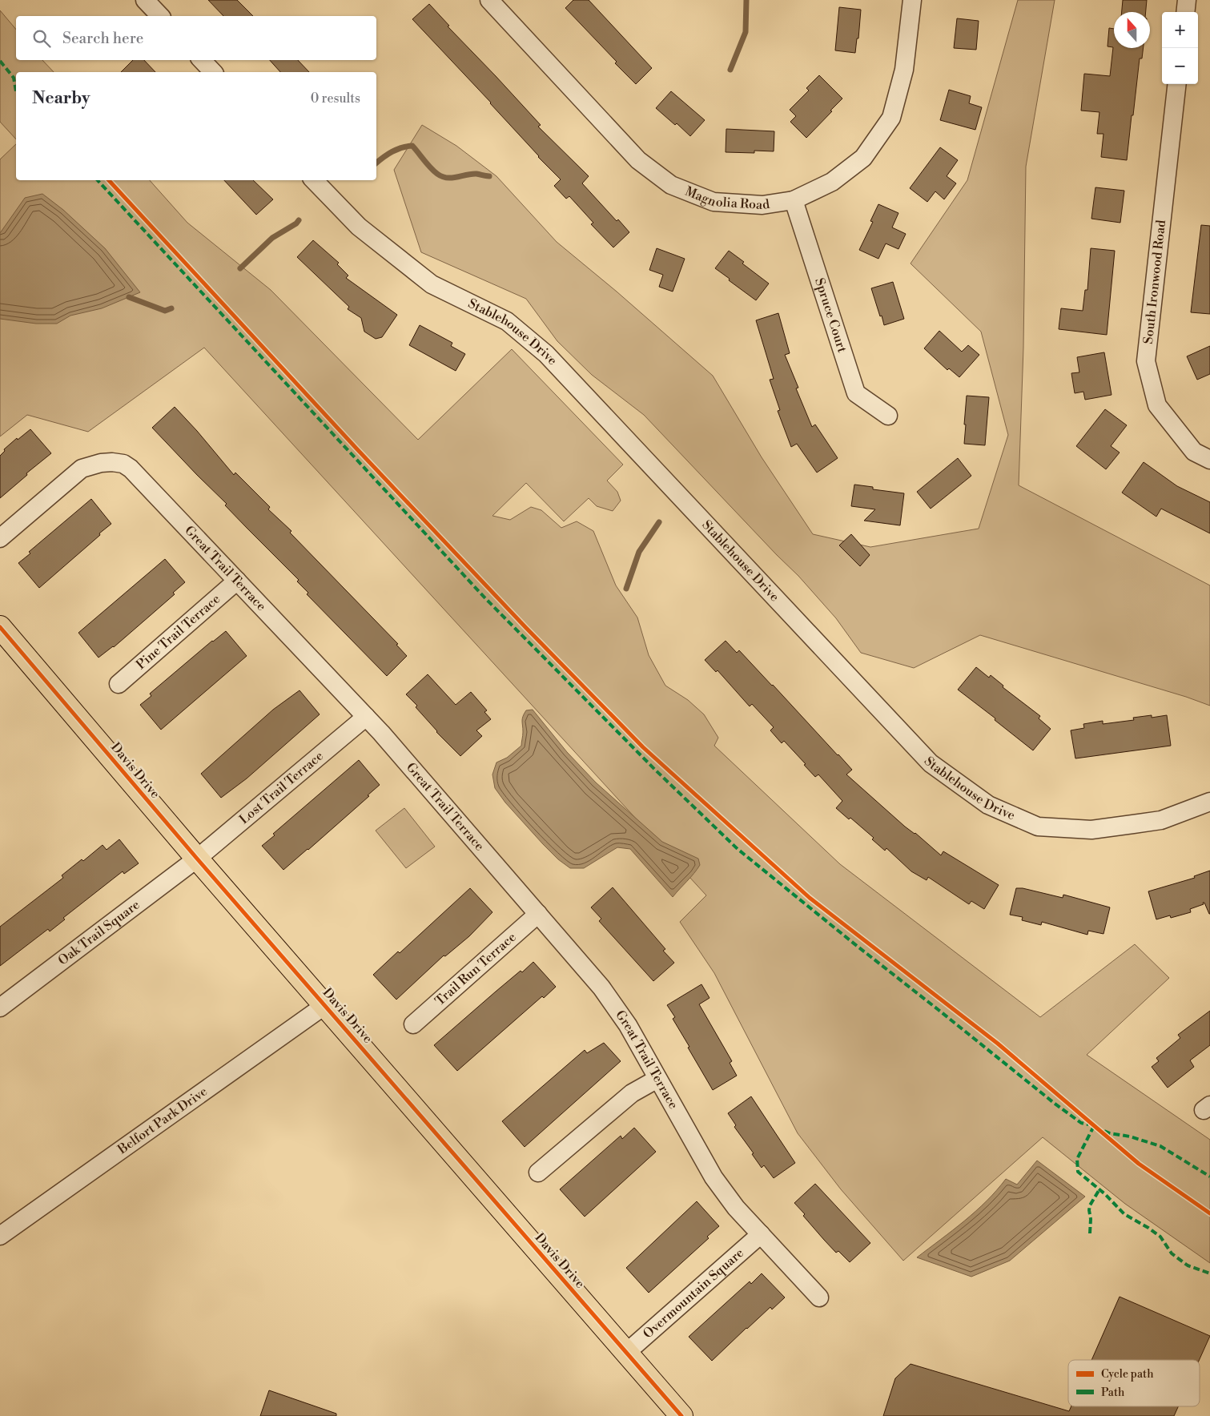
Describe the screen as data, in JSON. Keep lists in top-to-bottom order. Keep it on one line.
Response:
{"streets":{"main road":["Davis Drive"],"street":["Magnolia Road","South Ironwood Road","Spruce Court","Stablehouse Drive","Great Trail Terrace","Pine Trail Terrace","Lost Trail Terrace","Oak Trail Square","Trail Run Terrace","Belfort Park Drive","Overmountain Square"]},"crossings":[["Magnolia Road","Spruce Court"],["Great Trail Terrace","Pine Trail Terrace"],["Great Trail Terrace","Lost Trail Terrace"],["Great Trail Terrace","Trail Run Terrace"],["Great Trail Terrace","Overmountain Square"],["Davis Drive","Lost Trail Terrace"],["Davis Drive","Oak Trail Square"],["Davis Drive","Belfort Park Drive"],["Davis Drive","Overmountain Square"],["Lost Trail Terrace","Oak Trail Square"]],"legend":["Cycle path","Path"],"north":"top","page":{"map_buttons":["+","−"],"search":"Search here","heading":["Nearby","0 results"]}}
